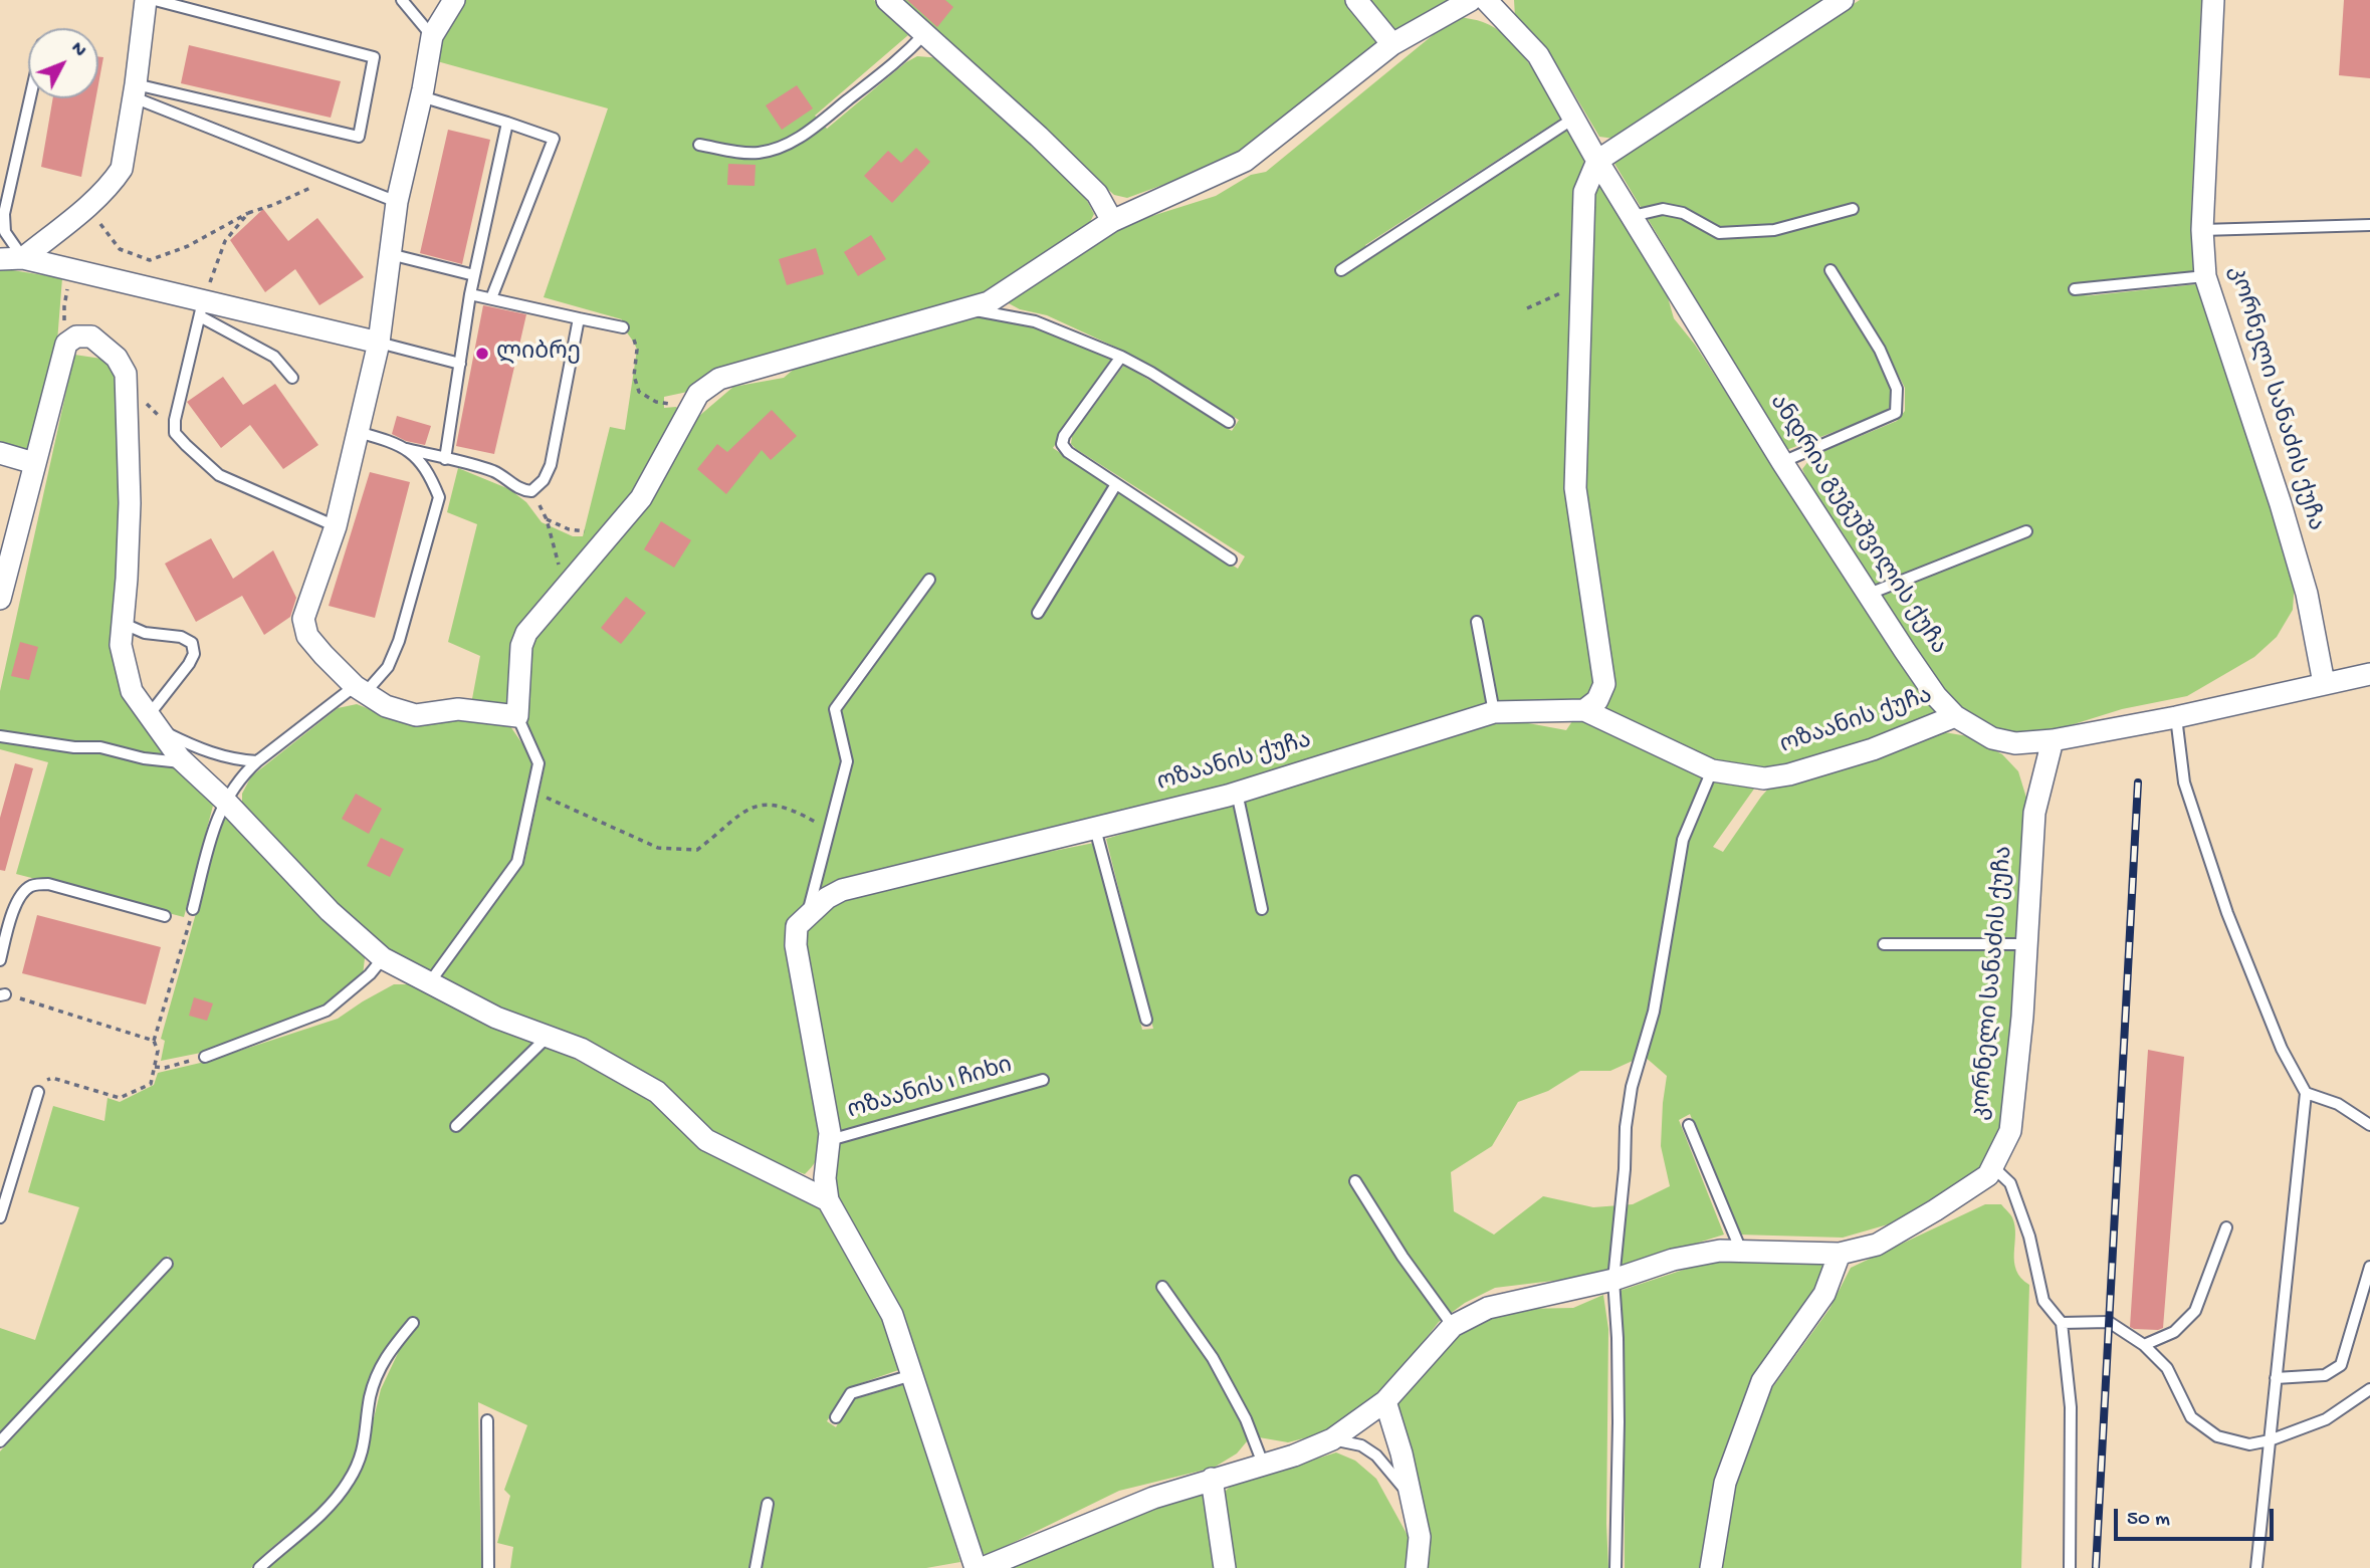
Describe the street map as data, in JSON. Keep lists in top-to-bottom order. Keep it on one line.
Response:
{"streets":{"street":["კორნელი სანაძის ქუჩა","ანდრია გუგუშვილის ქუჩა","ოზაანის ქუჩა"],"lane":["ოზაანის I ჩიხი"]},"crossings":[["კორნელი სანაძის ქუჩა","ანდრია გუგუშვილის ქუჩა"],["ანდრია გუგუშვილის ქუჩა","ოზაანის ქუჩა"]],"places":["ლიბრე"],"scale_bar":"50 m","north":"top right"}
